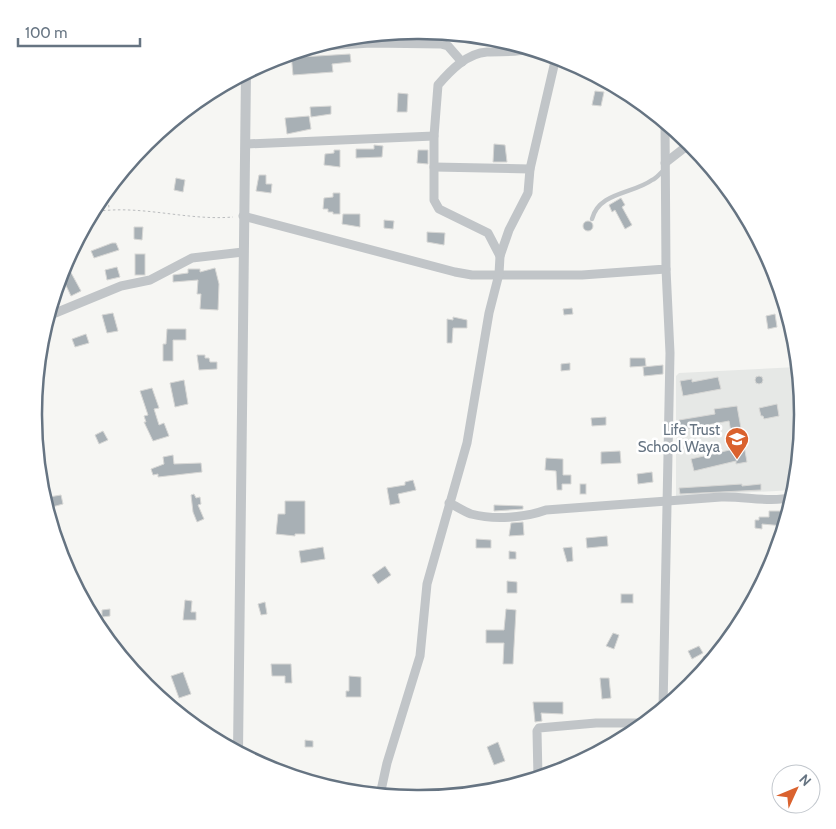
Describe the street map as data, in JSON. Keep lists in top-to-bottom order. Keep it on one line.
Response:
{"places":{"school or university":["Life Trust School Waya"]},"scale_bar":"100 m","north":"top right"}
